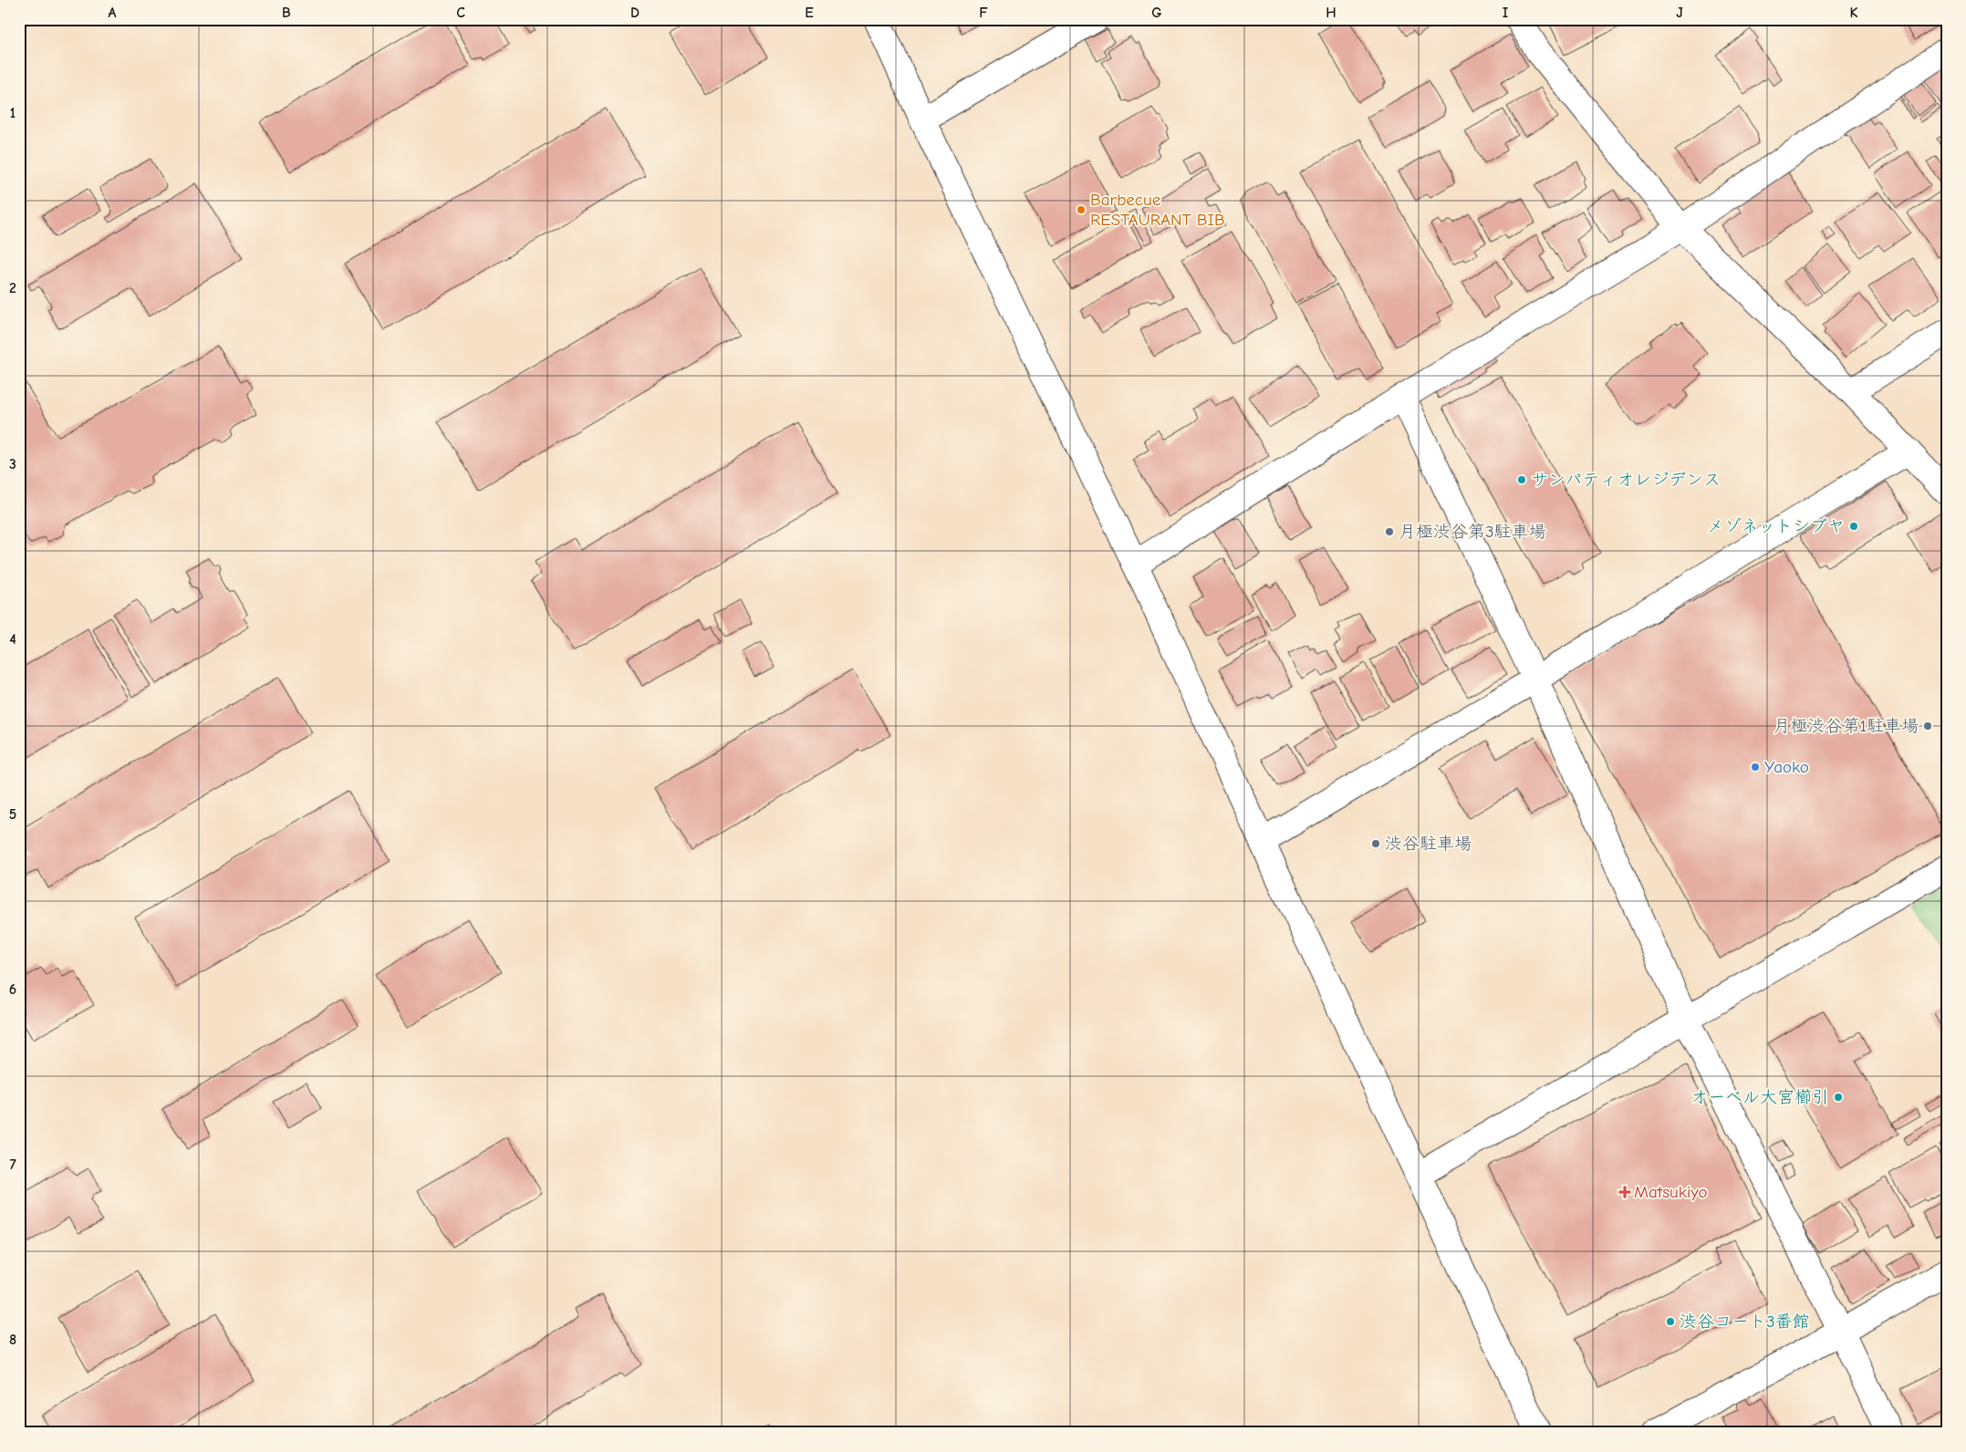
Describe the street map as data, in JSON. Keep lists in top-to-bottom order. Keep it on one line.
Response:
{"places":{"other":["Barbecue RESTAURANT BIB","サンパティオレジデンス","メゾネットシブヤ","月極渋谷第3駐車場","月極渋谷第1駐車場","Yaoko","渋谷駐車場","オーベル大宮櫛引","渋谷コート3番館"],"health":["Matsukiyo"]},"grid":{"columns":["A","B","C","D","E","F","G","H","I","J","K"],"rows":["1","2","3","4","5","6","7","8"]}}
